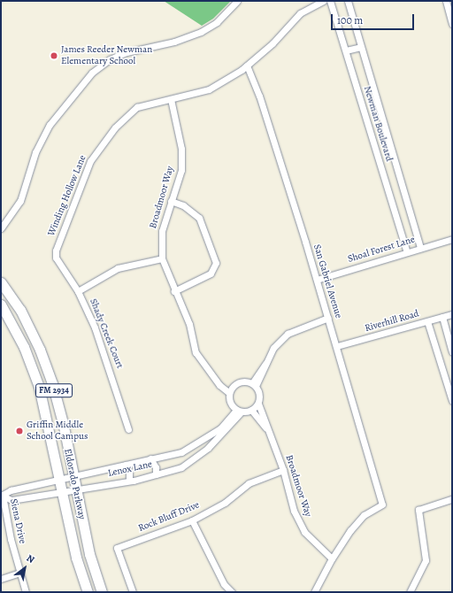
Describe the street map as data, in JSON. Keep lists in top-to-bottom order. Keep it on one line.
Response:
{"streets":{"main road":["FM 2934","Eldorado Parkway"],"street":["Newman Boulevard","Winding Hollow Lane","Broadmoor Way","Shoal Forest Lane","San Gabriel Avenue","Riverhill Road","Shady Creek Court","Lenox Lane","Rock Bluff Drive","Siena Drive"]},"crossings":[["Newman Boulevard","Shoal Forest Lane"],["Winding Hollow Lane","Broadmoor Way"],["Winding Hollow Lane","San Gabriel Avenue"],["Winding Hollow Lane","Shady Creek Court"],["Broadmoor Way","San Gabriel Avenue"],["Broadmoor Way","Lenox Lane"],["Broadmoor Way","Rock Bluff Drive"],["Shoal Forest Lane","San Gabriel Avenue"],["San Gabriel Avenue","Riverhill Road"],["Lenox Lane","Eldorado Parkway"],["Lenox Lane","Siena Drive"]],"places":["James Reeder Newman Elementary School","Griffin Middle School Campus"],"scale_bar":"100 m","north":"top right"}
